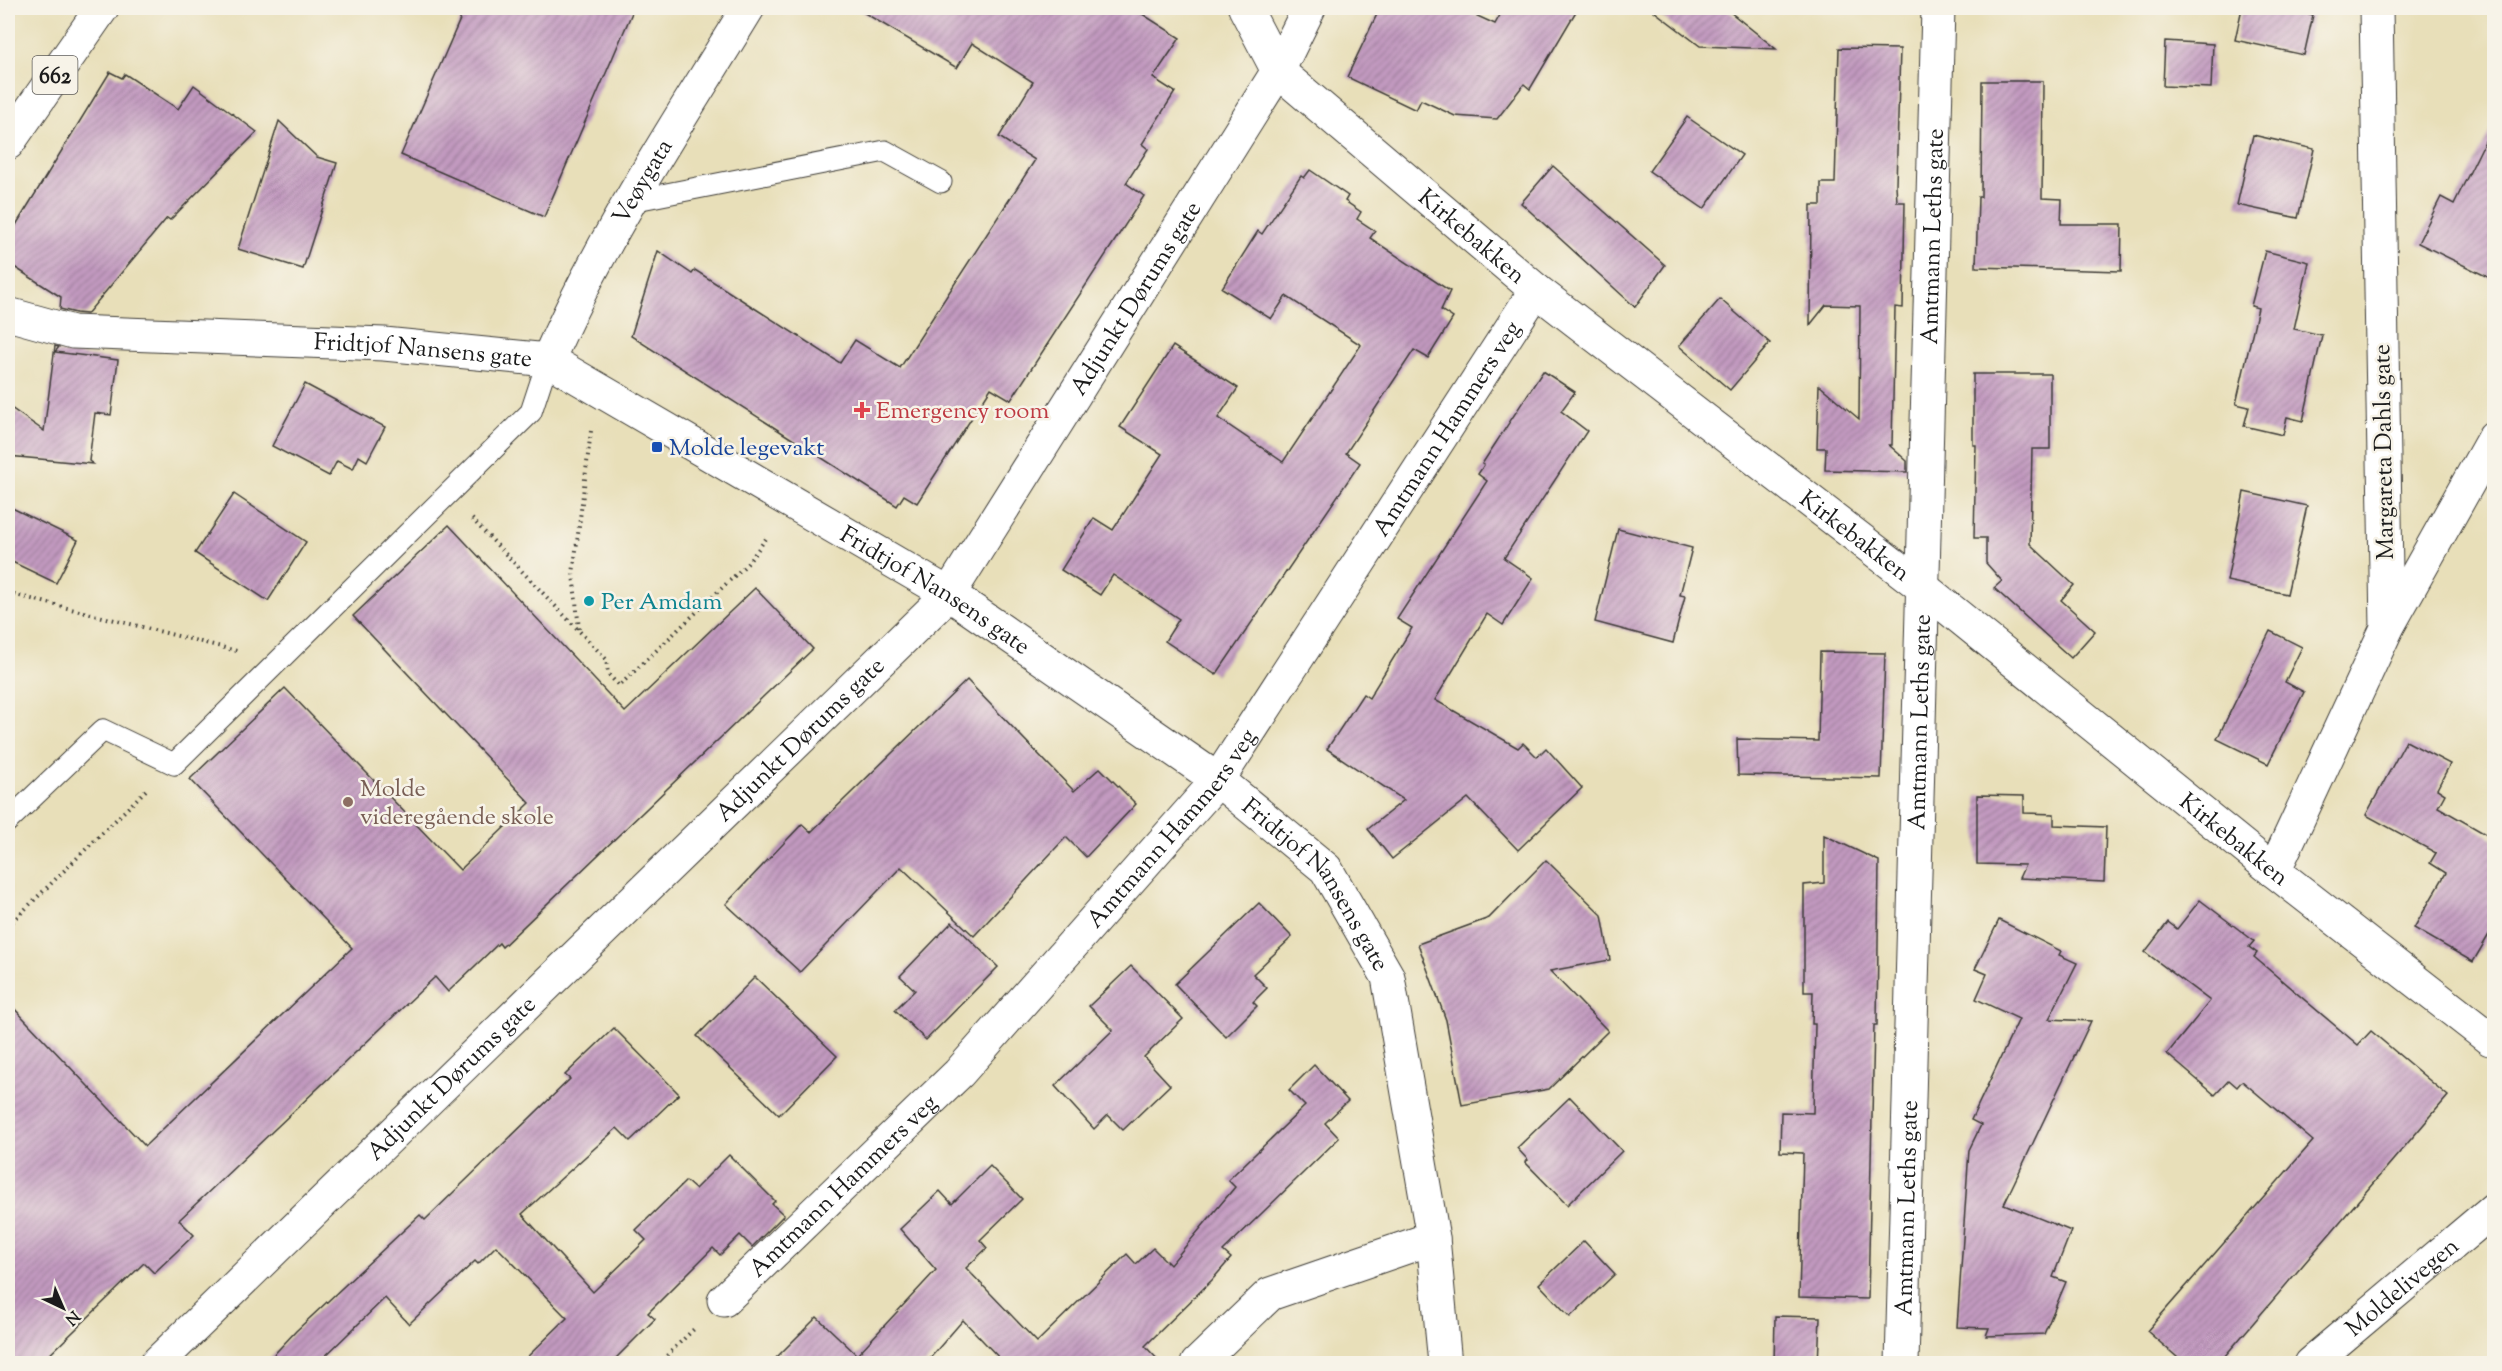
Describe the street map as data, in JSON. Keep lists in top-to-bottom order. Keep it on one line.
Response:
{"streets":{"street":["662","Veøygata","Kirkebakken","Amtmann Leths gate","Adjunkt Dørums gate","Fridtjof Nansens gate","Amtmann Hammers veg","Margareta Dahls gate","Moldelivegen"]},"crossings":[["Veøygata","Fridtjof Nansens gate"],["Kirkebakken","Amtmann Leths gate"],["Kirkebakken","Adjunkt Dørums gate"],["Kirkebakken","Amtmann Hammers veg"],["Kirkebakken","Margareta Dahls gate"],["Adjunkt Dørums gate","Fridtjof Nansens gate"],["Fridtjof Nansens gate","Amtmann Hammers veg"]],"places":{"health":["Emergency room"],"transit":["Molde legevakt"],"other":["Per Amdam","Molde videregående skole"]},"north":"bottom right"}
